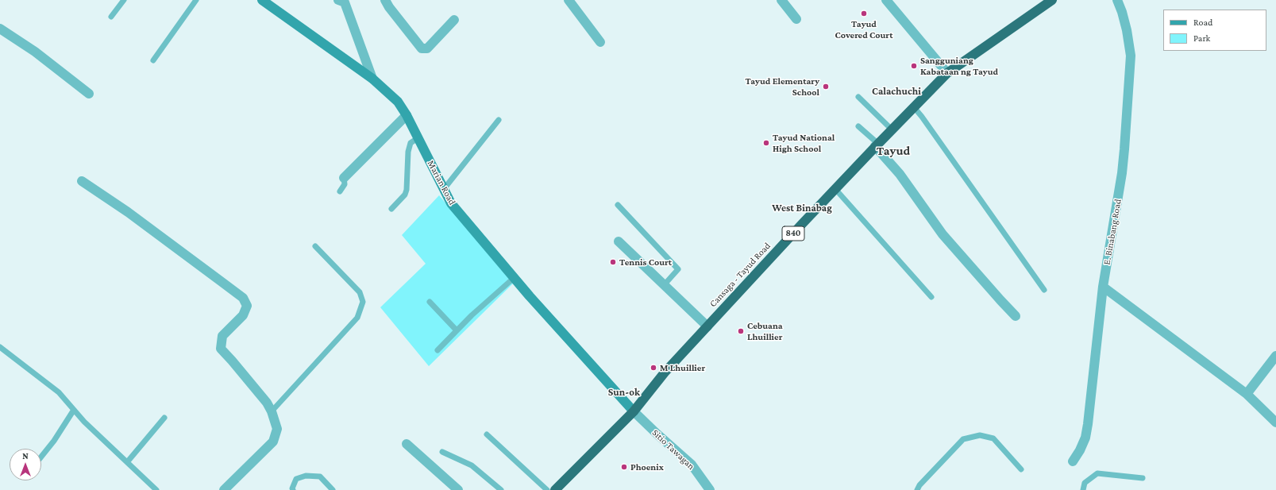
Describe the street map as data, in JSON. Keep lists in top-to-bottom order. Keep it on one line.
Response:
{"streets":{"highway":["840","Cansaga - Tayud Road"],"street":["Marian Road","E. Binabang Road","Sitio Tawagan"]},"crossings":[["Marian Road","Cansaga - Tayud Road"],["Marian Road","Sitio Tawagan"],["Cansaga - Tayud Road","Sitio Tawagan"]],"districts":["Calachuchi","Tayud","West Binabag","Sun-ok"],"places":["Tayud Covered Court","Sangguniang Kabataan ng Tayud","Tayud Elementary School","Tayud National High School","Tennis Court","Cebuana Lhuillier","M Lhuillier","Phoenix"],"legend":["Road","Park"],"north":"top"}
